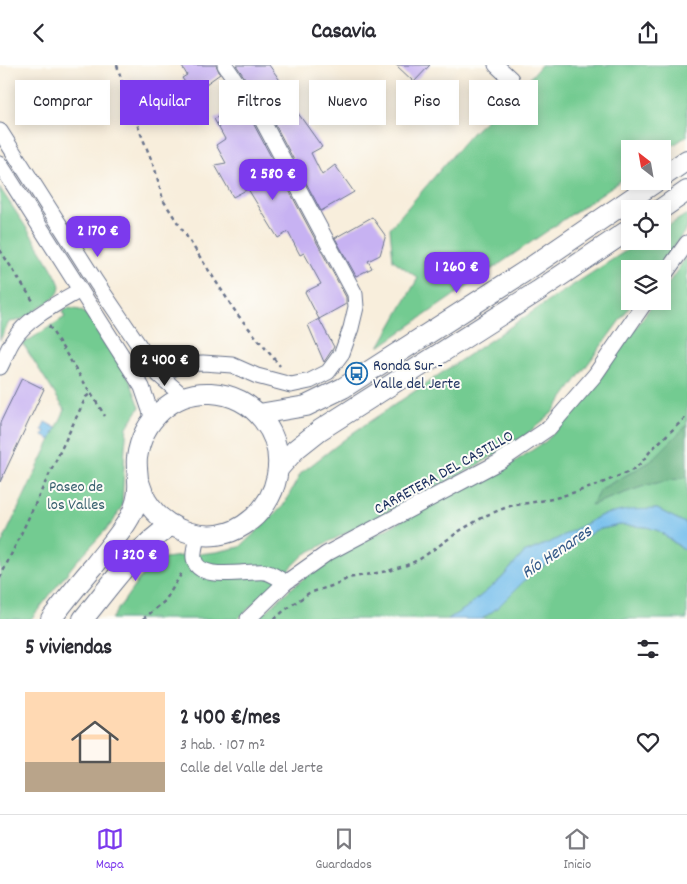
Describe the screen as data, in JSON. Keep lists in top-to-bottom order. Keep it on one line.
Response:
{"streets":{"street":["CARRETERA DEL CASTILLO"]},"water":["Río Henares"],"parks":["Paseo de los Valles"],"places":{"bus stop":["Ronda Sur - Valle del Jerte"]},"north":"top left","page":{"header":"Casavia","chip":["Comprar","Alquilar","Filtros","Nuevo","Piso","Casa"],"price":["2 580 €","2 170 €","1 260 €","2 400 €","1 320 €"],"heading":"5 viviendas","list":[{"name":"2 400 €/mes","note":"3 hab. · 107 m² · Calle del Valle del Jerte"}],"tabs":["Mapa","Guardados","Inicio"]}}
